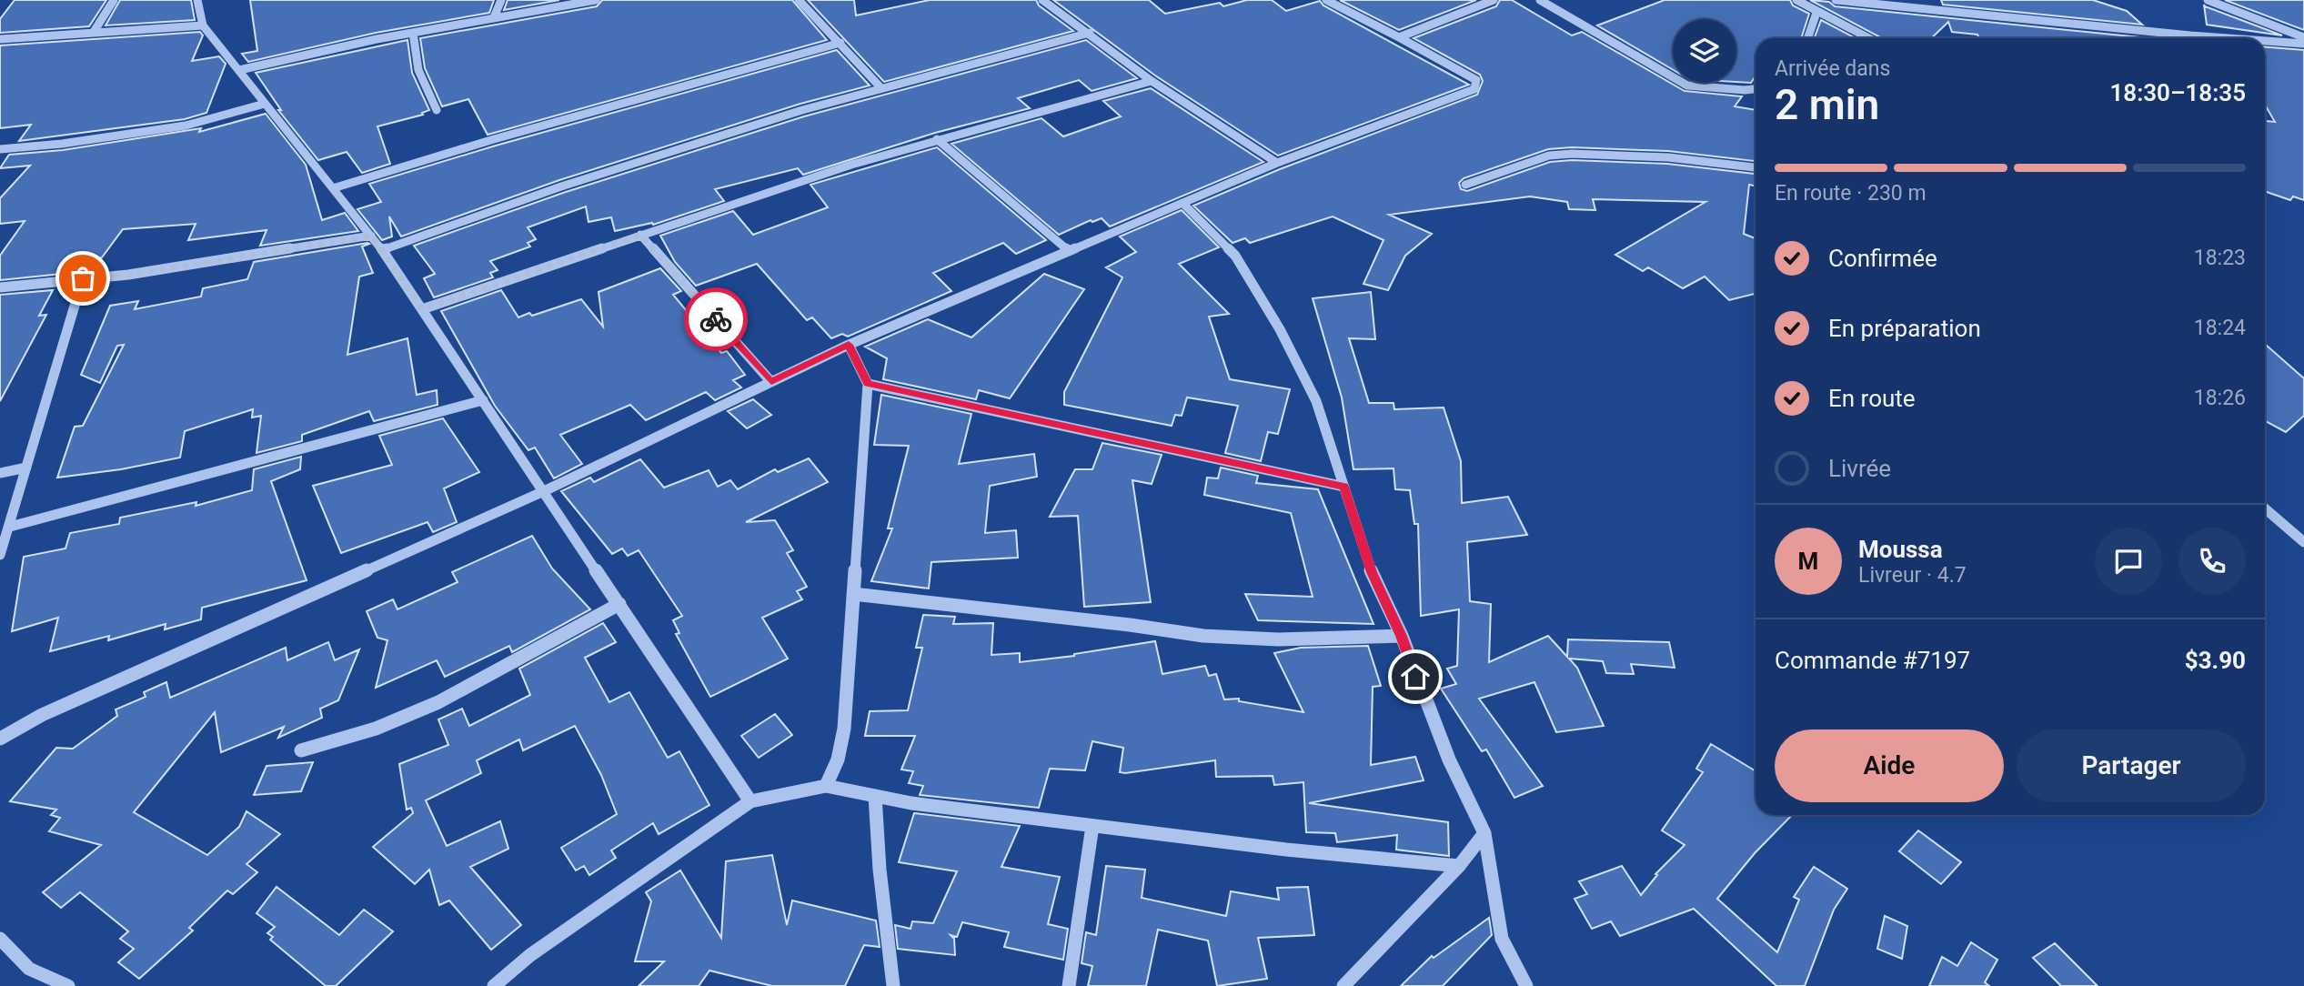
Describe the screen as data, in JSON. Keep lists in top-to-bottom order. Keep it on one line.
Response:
{"page":{"heading":["2 min","Arrivée dans","18:30–18:35"],"panel":["Moussa","Livreur · 4.7","Commande #7197","$3.90"],"bar":"En route · 230 m","list":[["Confirmée","18:23"],["En préparation","18:24"],["En route","18:26"],"Livrée"],"round":"M","buttons":["Aide","Partager"]}}
